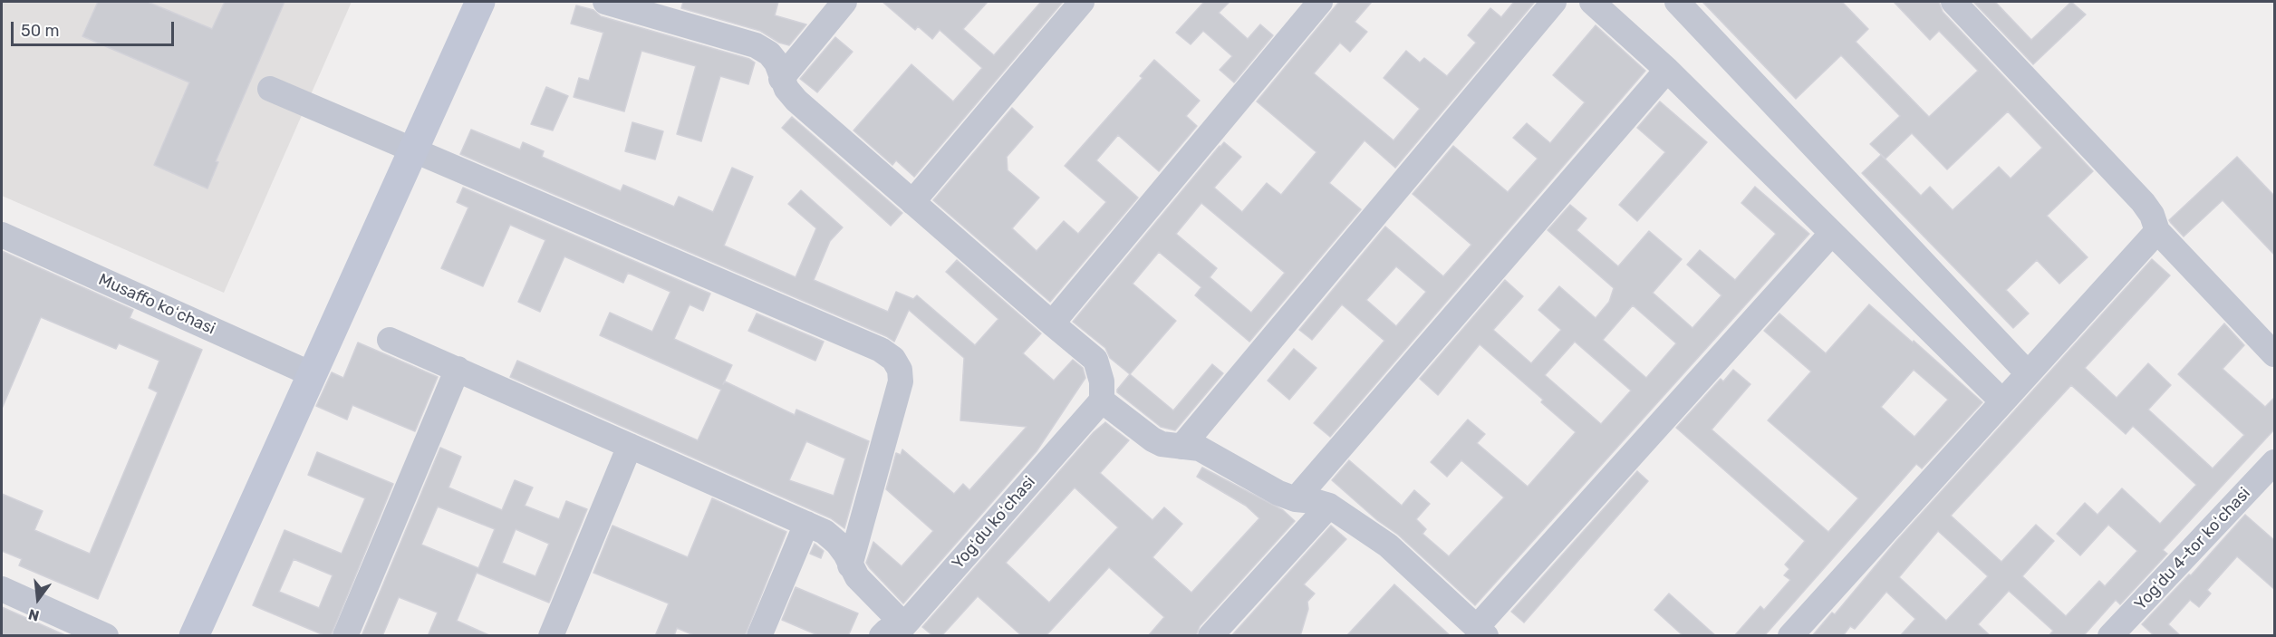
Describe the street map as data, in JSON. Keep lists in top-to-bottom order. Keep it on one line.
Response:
{"streets":{"street":["Musaffo koʻchasi","Yogʻdu koʻchasi","Yogʻdu 4-tor koʻchasi"]},"scale_bar":"50 m","north":"bottom"}
